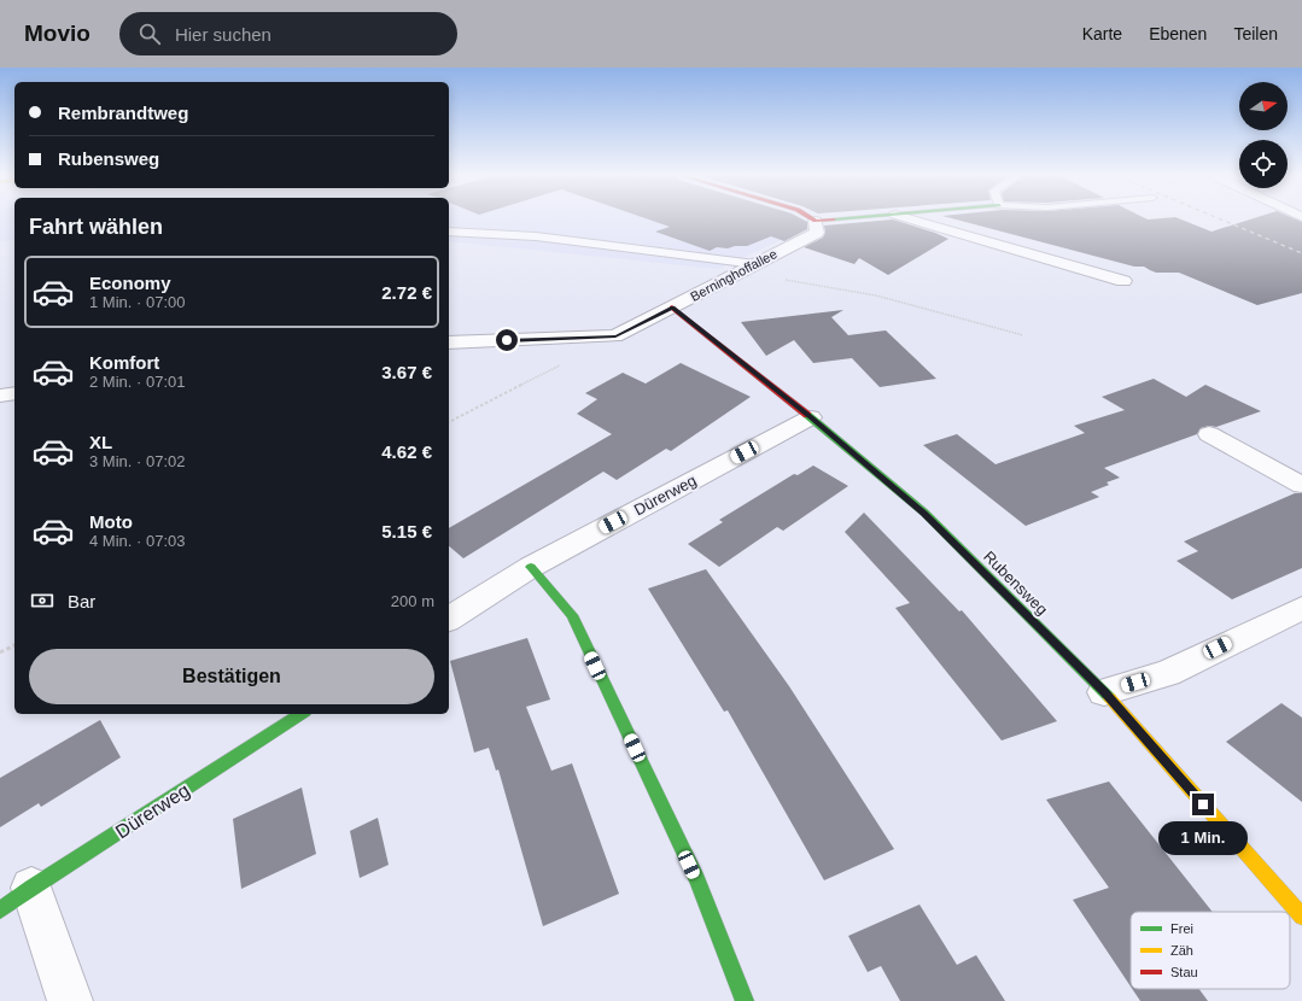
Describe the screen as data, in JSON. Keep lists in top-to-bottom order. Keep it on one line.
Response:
{"streets":{"street":["Berninghoffallee","Dürerweg","Rubensweg"]},"crossings":[["Berninghoffallee","Rubensweg"],["Dürerweg","Rubensweg"]],"legend":["Frei","Zäh","Stau"],"north":"right","page":{"header":"Movio","search":"Hier suchen","nav":["Karte","Ebenen","Teilen"],"banner":["Rembrandtweg","Rubensweg"],"heading":"Fahrt wählen","list":[{"name":"Economy","note":"1 Min. · 07:00","value":"2.72 €"},{"name":"Komfort","note":"2 Min. · 07:01","value":"3.67 €"},{"name":"XL","note":"3 Min. · 07:02","value":"4.62 €"},{"name":"Moto","note":"4 Min. · 07:03","value":"5.15 €"}],"pay":["Bar","200 m"],"buttons":"Bestätigen","bubble":"1 Min."}}
